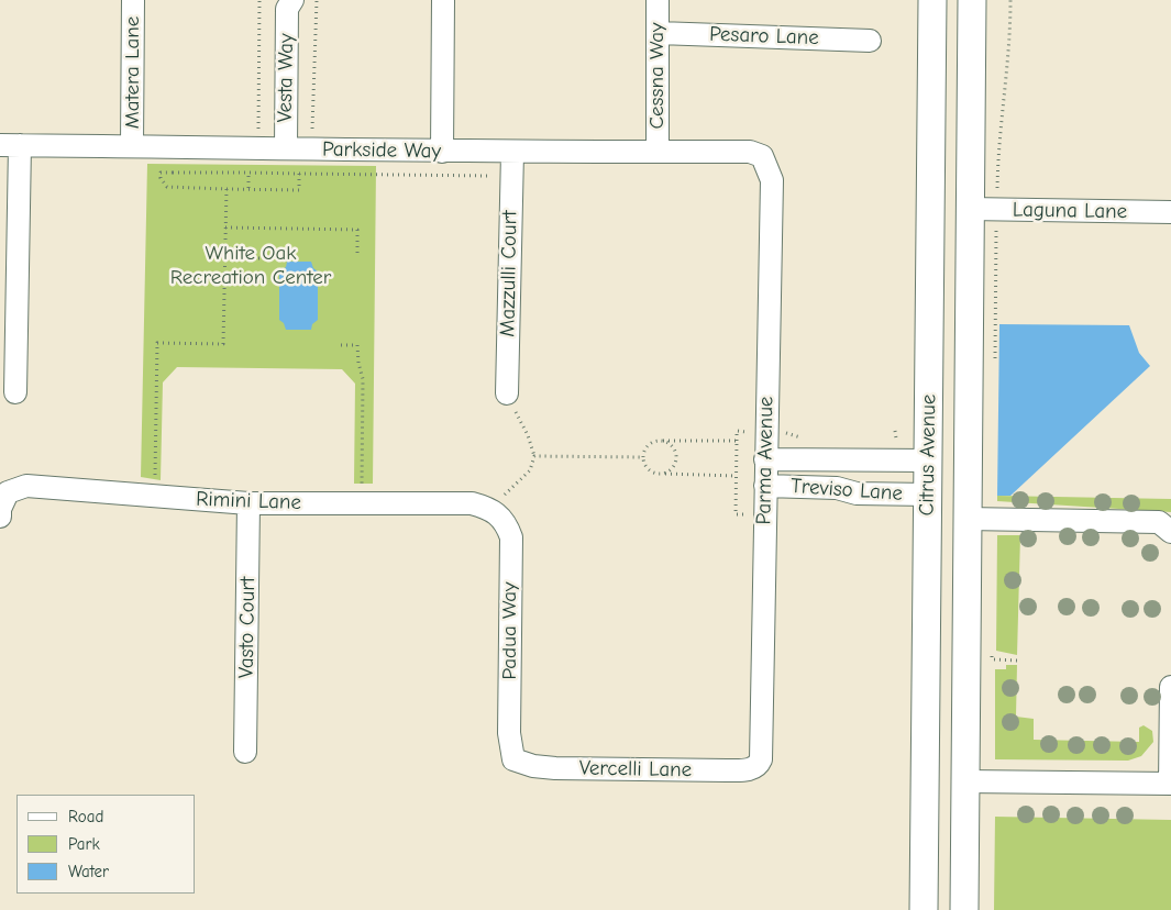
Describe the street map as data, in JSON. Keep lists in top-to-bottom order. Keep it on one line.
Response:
{"streets":{"main road":["Citrus Avenue"],"street":["Pesaro Lane","Matera Lane","Cessna Way","Vesta Way","Parkside Way","Laguna Lane","Mazzulli Court","Parma Avenue","Treviso Lane","Rimini Lane","Vasto Court","Padua Way","Vercelli Lane"]},"crossings":[["Pesaro Lane","Cessna Way"],["Matera Lane","Parkside Way"],["Cessna Way","Parkside Way"],["Vesta Way","Parkside Way"],["Parkside Way","Mazzulli Court"],["Parkside Way","Parma Avenue"],["Laguna Lane","Citrus Avenue"],["Citrus Avenue","Treviso Lane"],["Parma Avenue","Treviso Lane"],["Parma Avenue","Vercelli Lane"],["Rimini Lane","Vasto Court"],["Rimini Lane","Padua Way"],["Padua Way","Vercelli Lane"]],"parks":["White Oak Recreation Center"],"legend":["Road","Park","Water"]}
